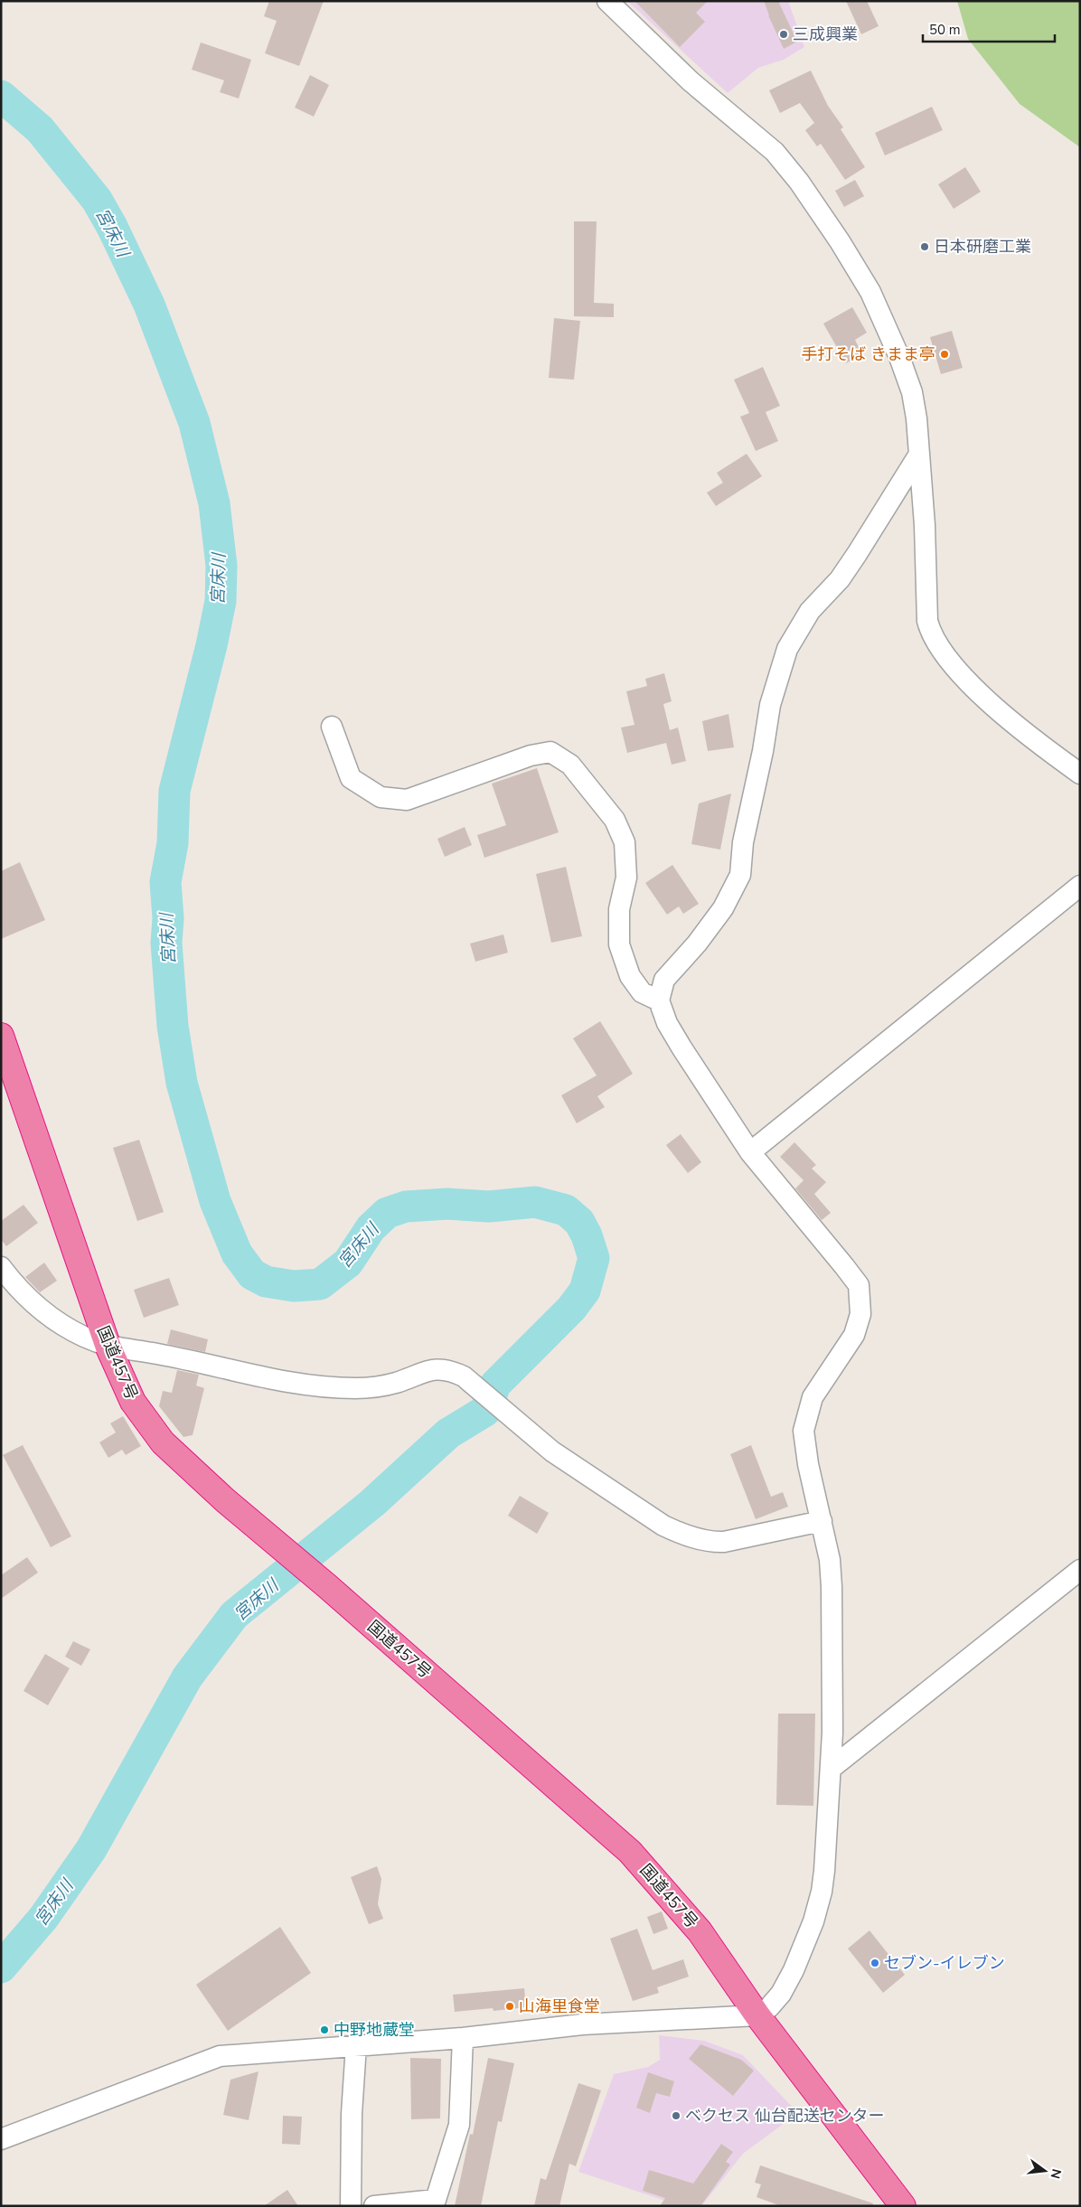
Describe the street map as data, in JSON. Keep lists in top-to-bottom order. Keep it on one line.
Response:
{"streets":{"highway":["国道457号"]},"water":["宮床川"],"places":["三成興業","日本研磨工業","手打そば きまま亭","セブン-イレブン","山海里食堂","中野地蔵堂","ベクセス 仙台配送センター"],"scale_bar":"50 m","north":"right"}
